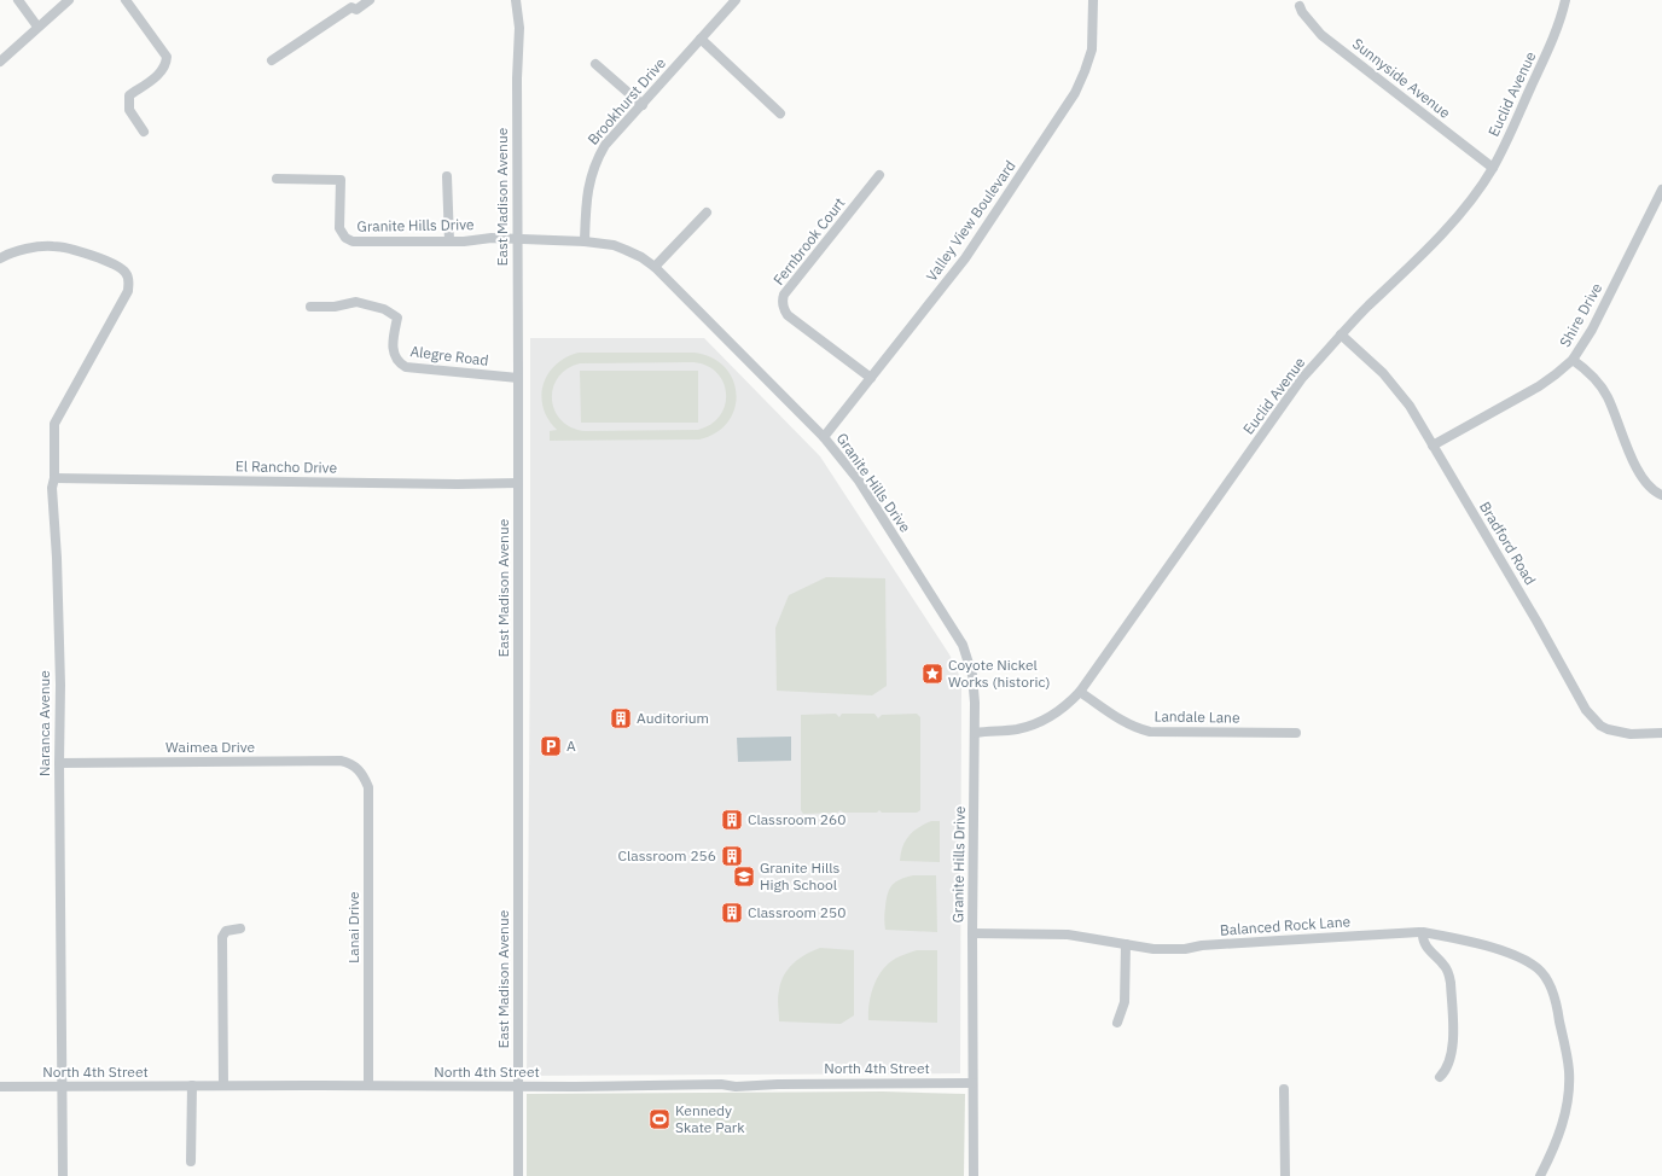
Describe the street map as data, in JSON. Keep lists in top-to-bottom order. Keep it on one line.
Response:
{"streets":{"street":["Sunnyside Avenue","Euclid Avenue","Brookhurst Drive","East Madison Avenue","Valley View Boulevard","Granite Hills Drive","Fernbrook Court","Shire Drive","Alegre Road","El Rancho Drive","Bradford Road","Landale Lane","Naranca Avenue","Waimea Drive","Balanced Rock Lane","Lanai Drive","North 4th Street"]},"crossings":[["Sunnyside Avenue","Euclid Avenue"],["Euclid Avenue","Granite Hills Drive"],["Euclid Avenue","Bradford Road"],["Euclid Avenue","Landale Lane"],["Brookhurst Drive","Granite Hills Drive"],["East Madison Avenue","Granite Hills Drive"],["East Madison Avenue","Alegre Road"],["East Madison Avenue","El Rancho Drive"],["East Madison Avenue","North 4th Street"],["Valley View Boulevard","Granite Hills Drive"],["Valley View Boulevard","Fernbrook Court"],["Granite Hills Drive","Balanced Rock Lane"],["Granite Hills Drive","North 4th Street"],["Shire Drive","Bradford Road"],["El Rancho Drive","Naranca Avenue"],["Naranca Avenue","Waimea Drive"],["Naranca Avenue","North 4th Street"],["Waimea Drive","Lanai Drive"],["Lanai Drive","North 4th Street"]],"places":{"place":["Coyote Nickel Works (historic)"],"building":["Auditorium","Classroom 260","Classroom 256","Classroom 250"],"parking":["A"],"school or university":["Granite Hills High School"],"sports":["Kennedy Skate Park"]}}
